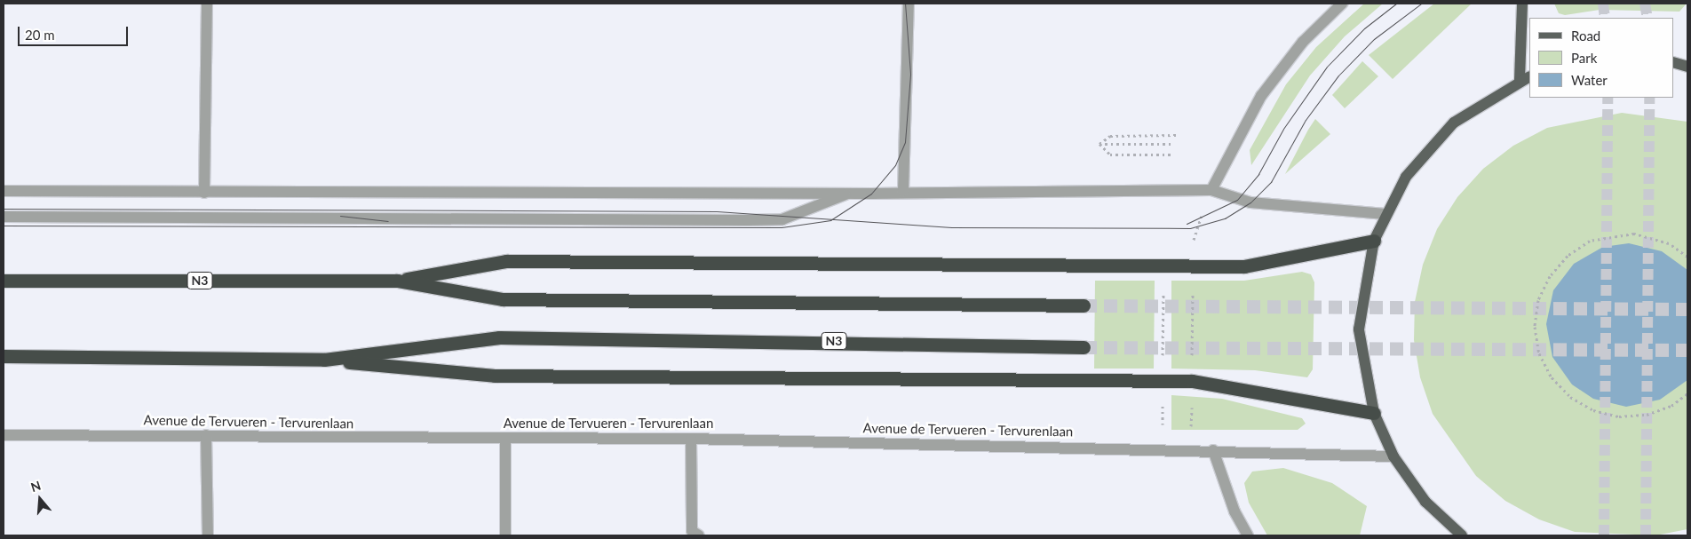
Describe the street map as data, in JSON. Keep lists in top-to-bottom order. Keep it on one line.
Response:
{"streets":{"highway":["N3"],"street":["Avenue de Tervueren - Tervurenlaan"]},"legend":["Road","Park","Water"],"scale_bar":"20 m","north":"top"}
